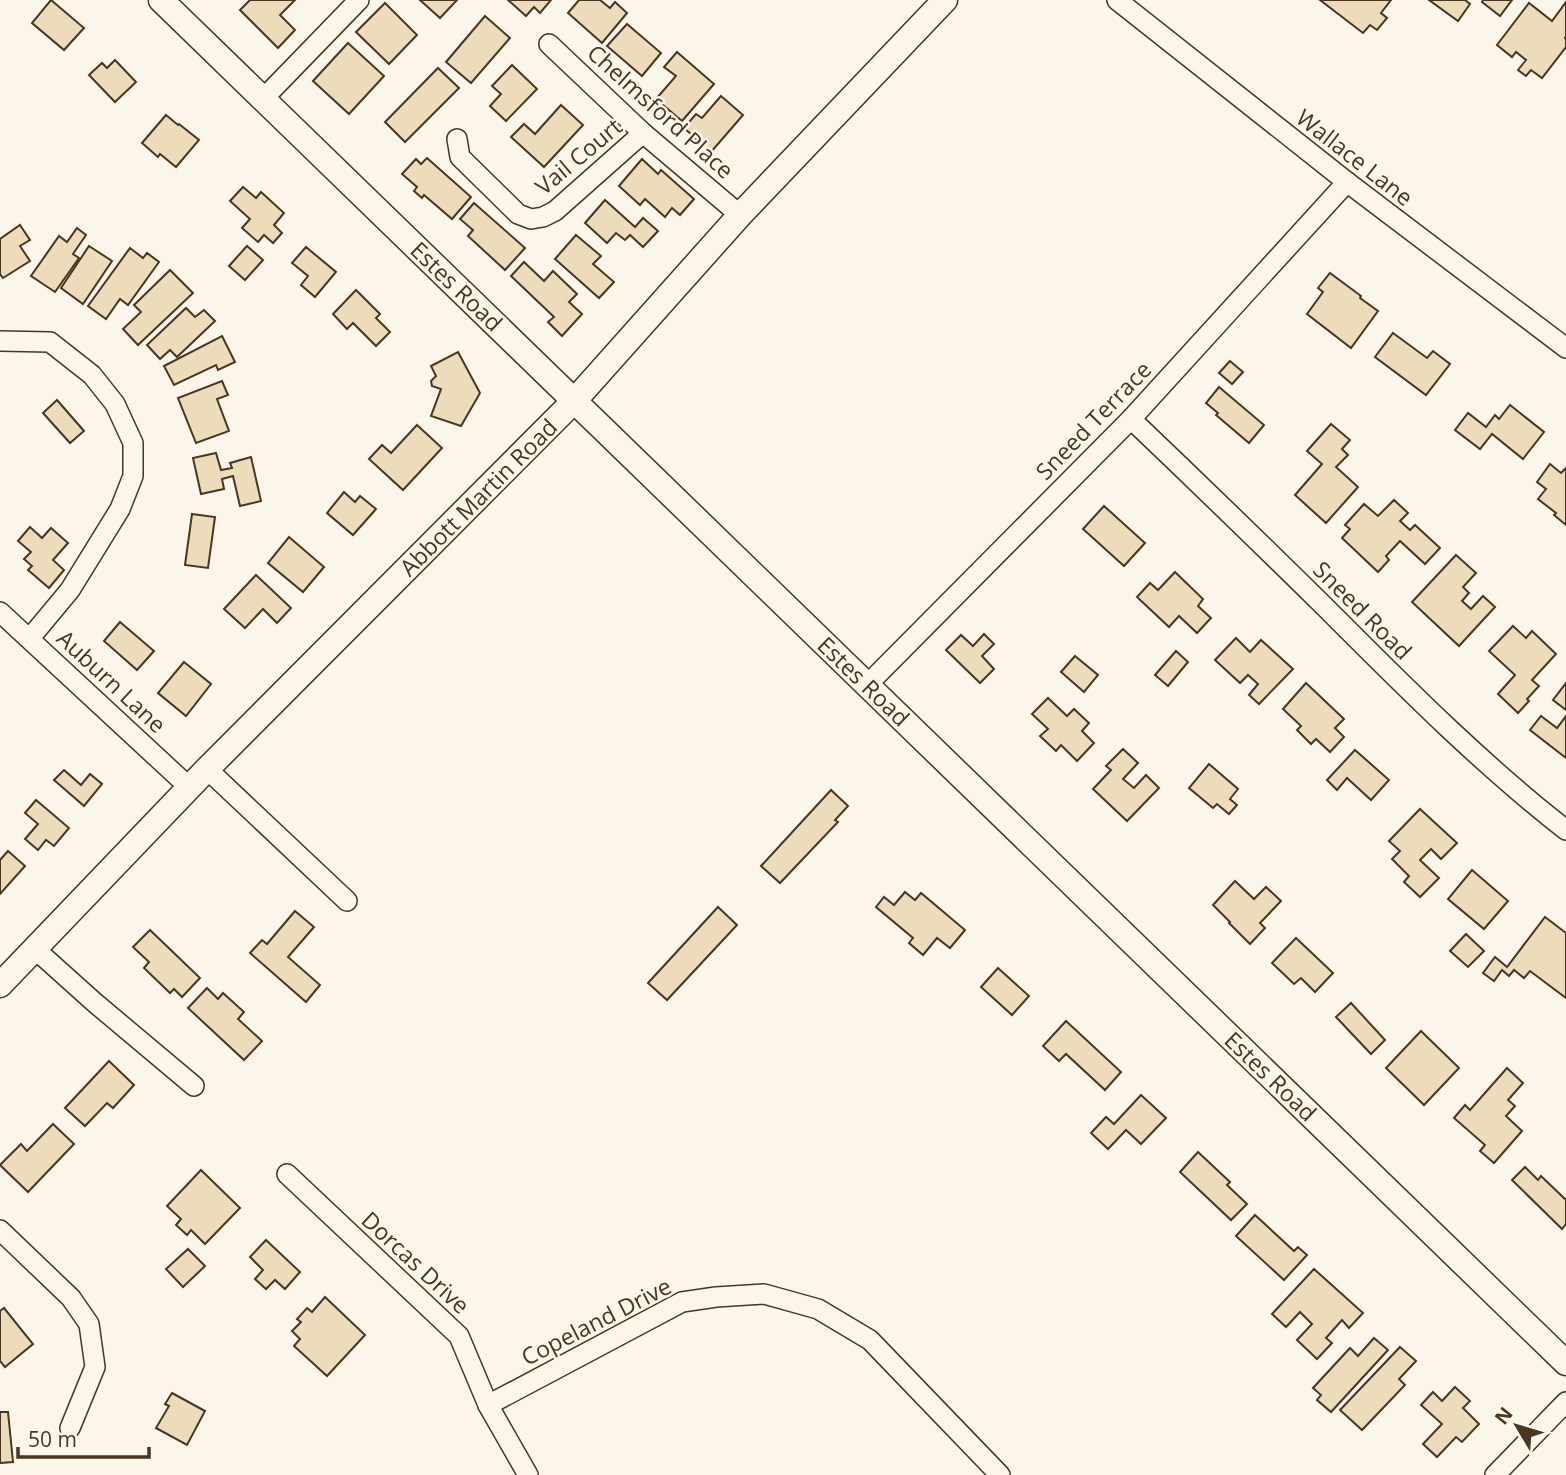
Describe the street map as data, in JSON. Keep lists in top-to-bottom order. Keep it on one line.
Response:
{"streets":{"main road":["Estes Road","Abbott Martin Road"],"street":["Chelmsford Place","Vail Court","Wallace Lane","Sneed Terrace","Sneed Road","Auburn Lane","Dorcas Drive","Copeland Drive"]},"crossings":[["Chelmsford Place","Vail Court"],["Chelmsford Place","Abbott Martin Road"],["Wallace Lane","Sneed Terrace"],["Estes Road","Sneed Terrace"],["Estes Road","Abbott Martin Road"],["Sneed Terrace","Sneed Road"],["Abbott Martin Road","Auburn Lane"],["Dorcas Drive","Copeland Drive"]],"scale_bar":"50 m","north":"top left"}
